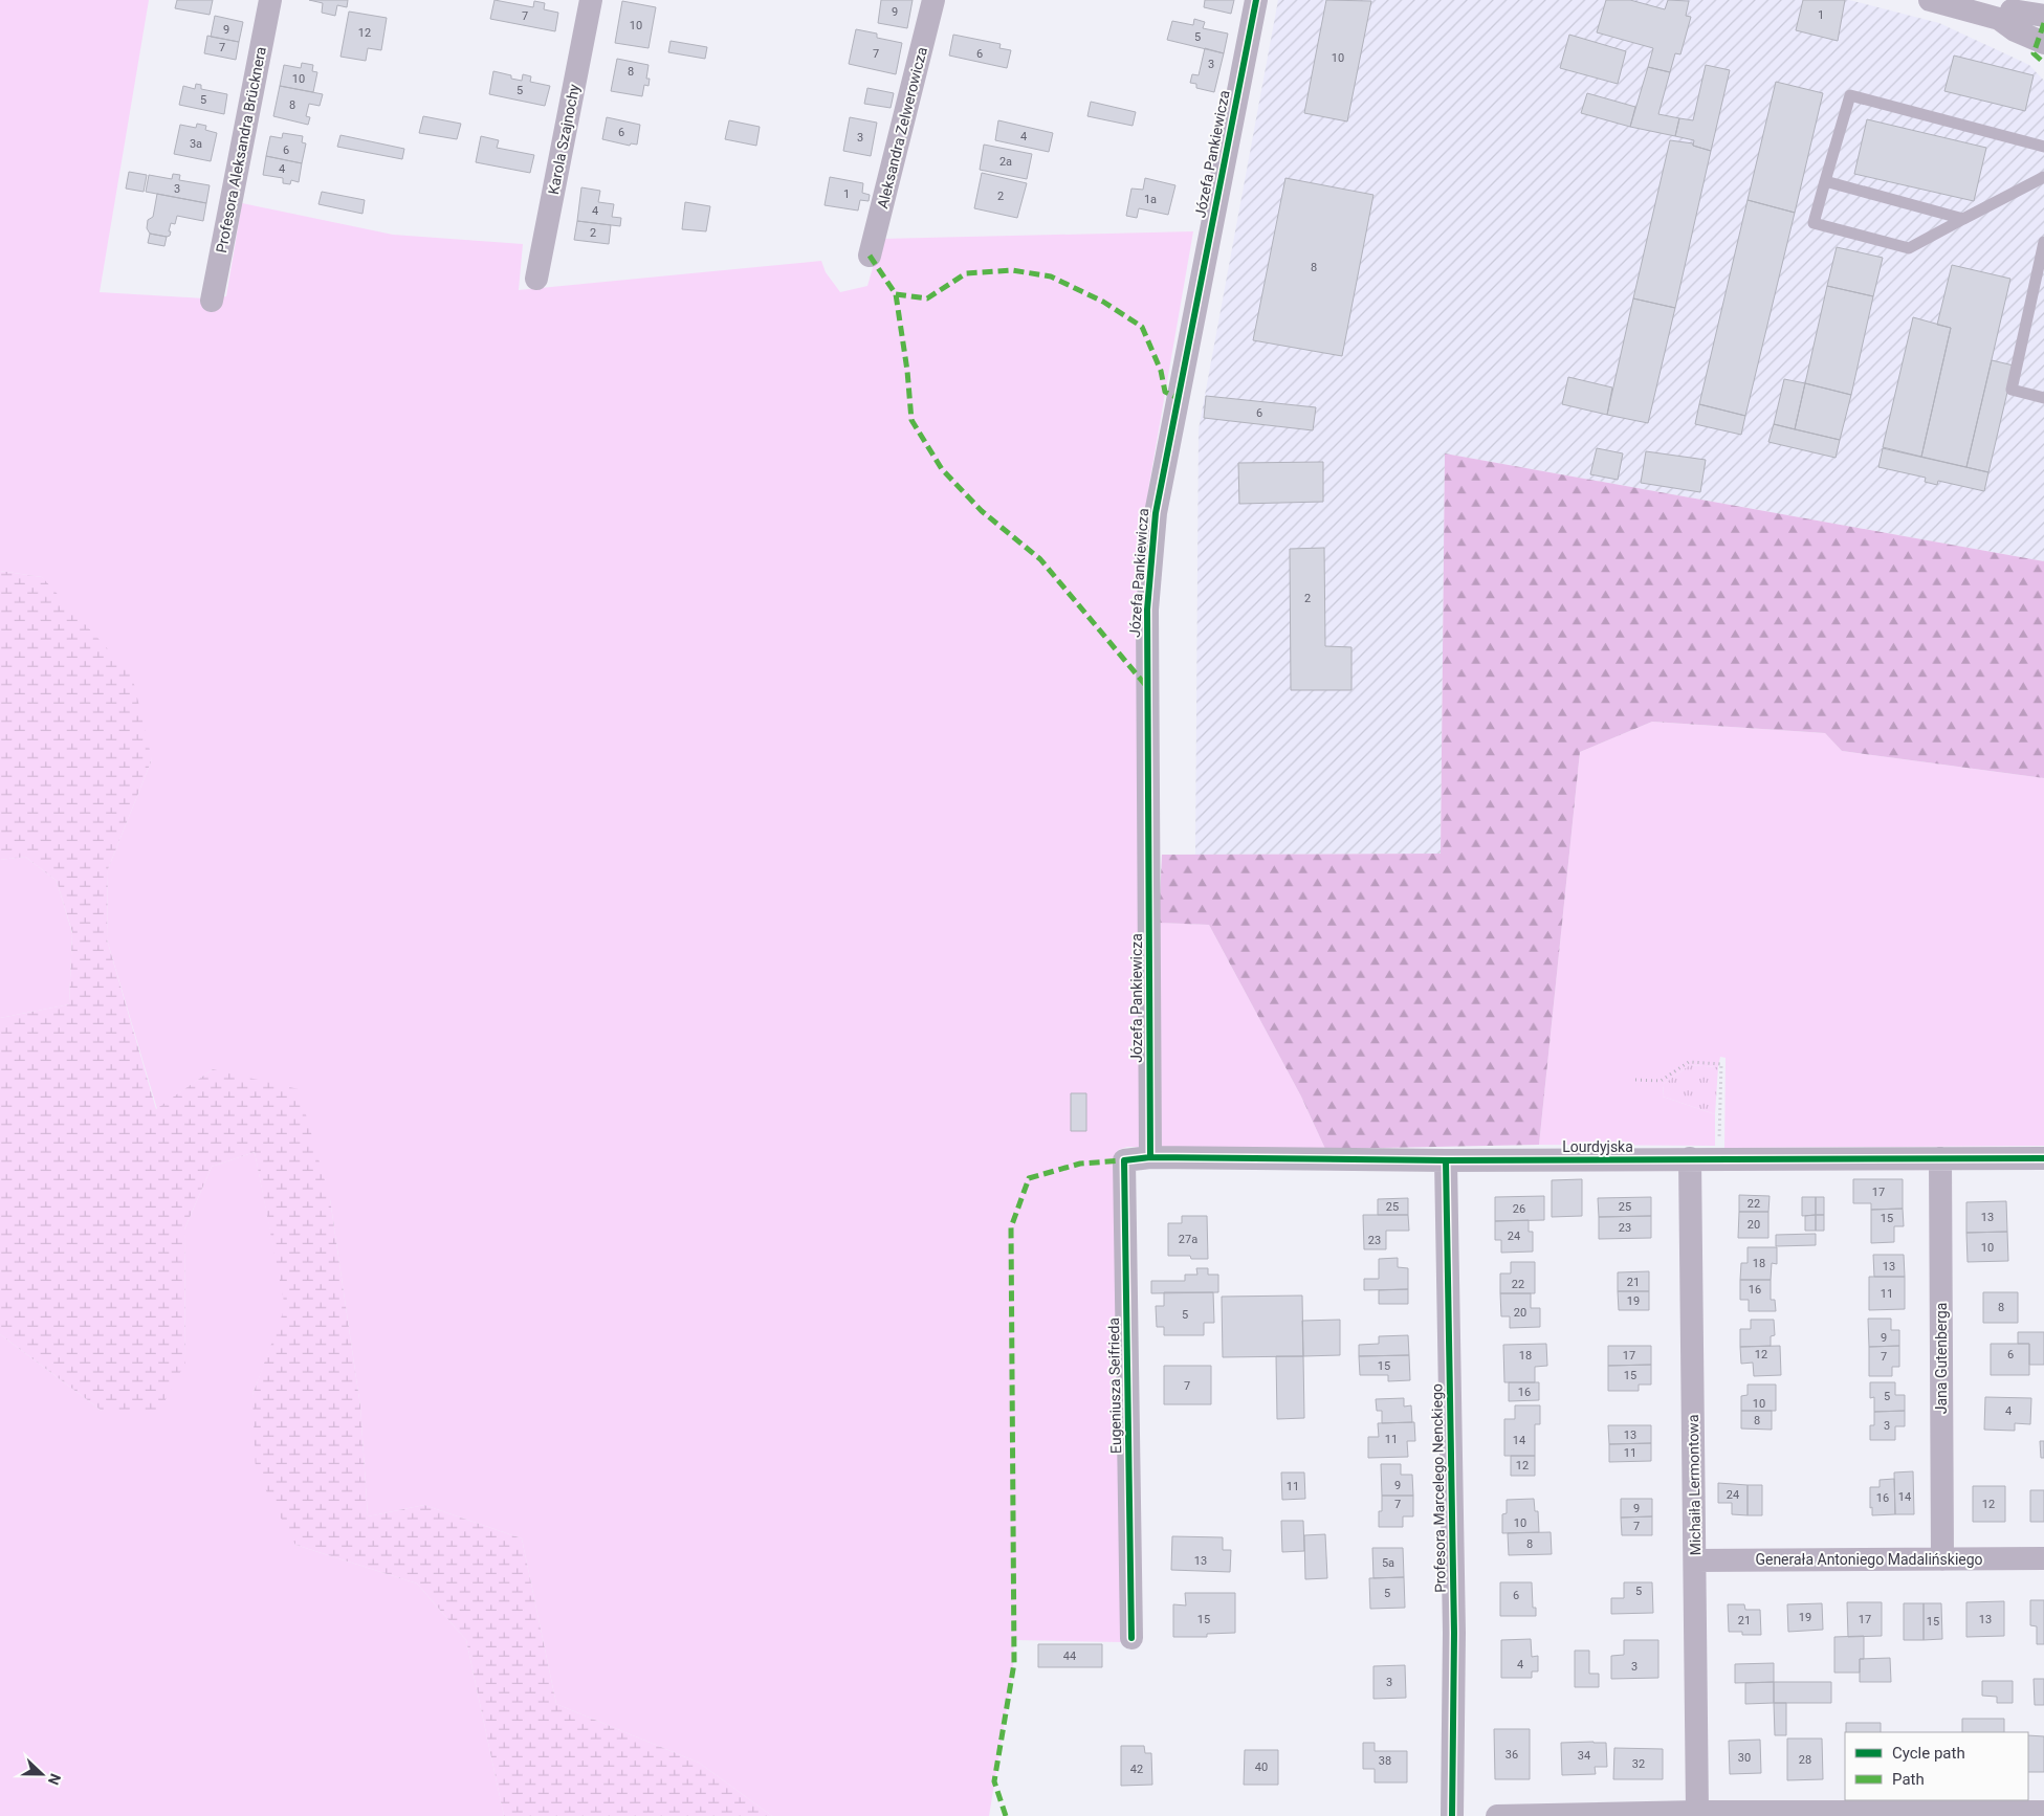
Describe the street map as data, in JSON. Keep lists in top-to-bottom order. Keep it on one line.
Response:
{"streets":{"street":["Aleksandra Zelwerowicza","Karola Szajnochy","Profesora Aleksandra Brücknera","Józefa Pankiewicza","Lourdyjska","Jana Gutenberga","Eugeniusza Seifrieda","Michaiła Lermontowa","Profesora Marcelego Nenckiego","Generała Antoniego Madalińskiego"]},"crossings":[["Józefa Pankiewicza","Lourdyjska"],["Józefa Pankiewicza","Eugeniusza Seifrieda"],["Lourdyjska","Jana Gutenberga"],["Lourdyjska","Eugeniusza Seifrieda"],["Lourdyjska","Michaiła Lermontowa"],["Lourdyjska","Profesora Marcelego Nenckiego"],["Jana Gutenberga","Generała Antoniego Madalińskiego"],["Michaiła Lermontowa","Generała Antoniego Madalińskiego"]],"house_numbers":["9","1","7","10","9","12","5","7","7","6","10","3","8","10","5","5","8","6","4","3","3a","6","2a","4","3","1","2","1a","4","2","8","6","2","17","22","25","25","26","13","15","20","23","24","27a","23","10","18","13","21","22","16","11","19","8","20","5","9","12","6","18","17","7","15","15","7","16","5","10","4","8","3","13","11","14","11","12","9","11","24","14","16","7","12","9","10","7","8","13","5a","5","5","6","19","15","17","13","21","15","44","4","3","3","36","34","30","28","38","32","40","42"],"legend":["Cycle path","Path"],"north":"right"}
